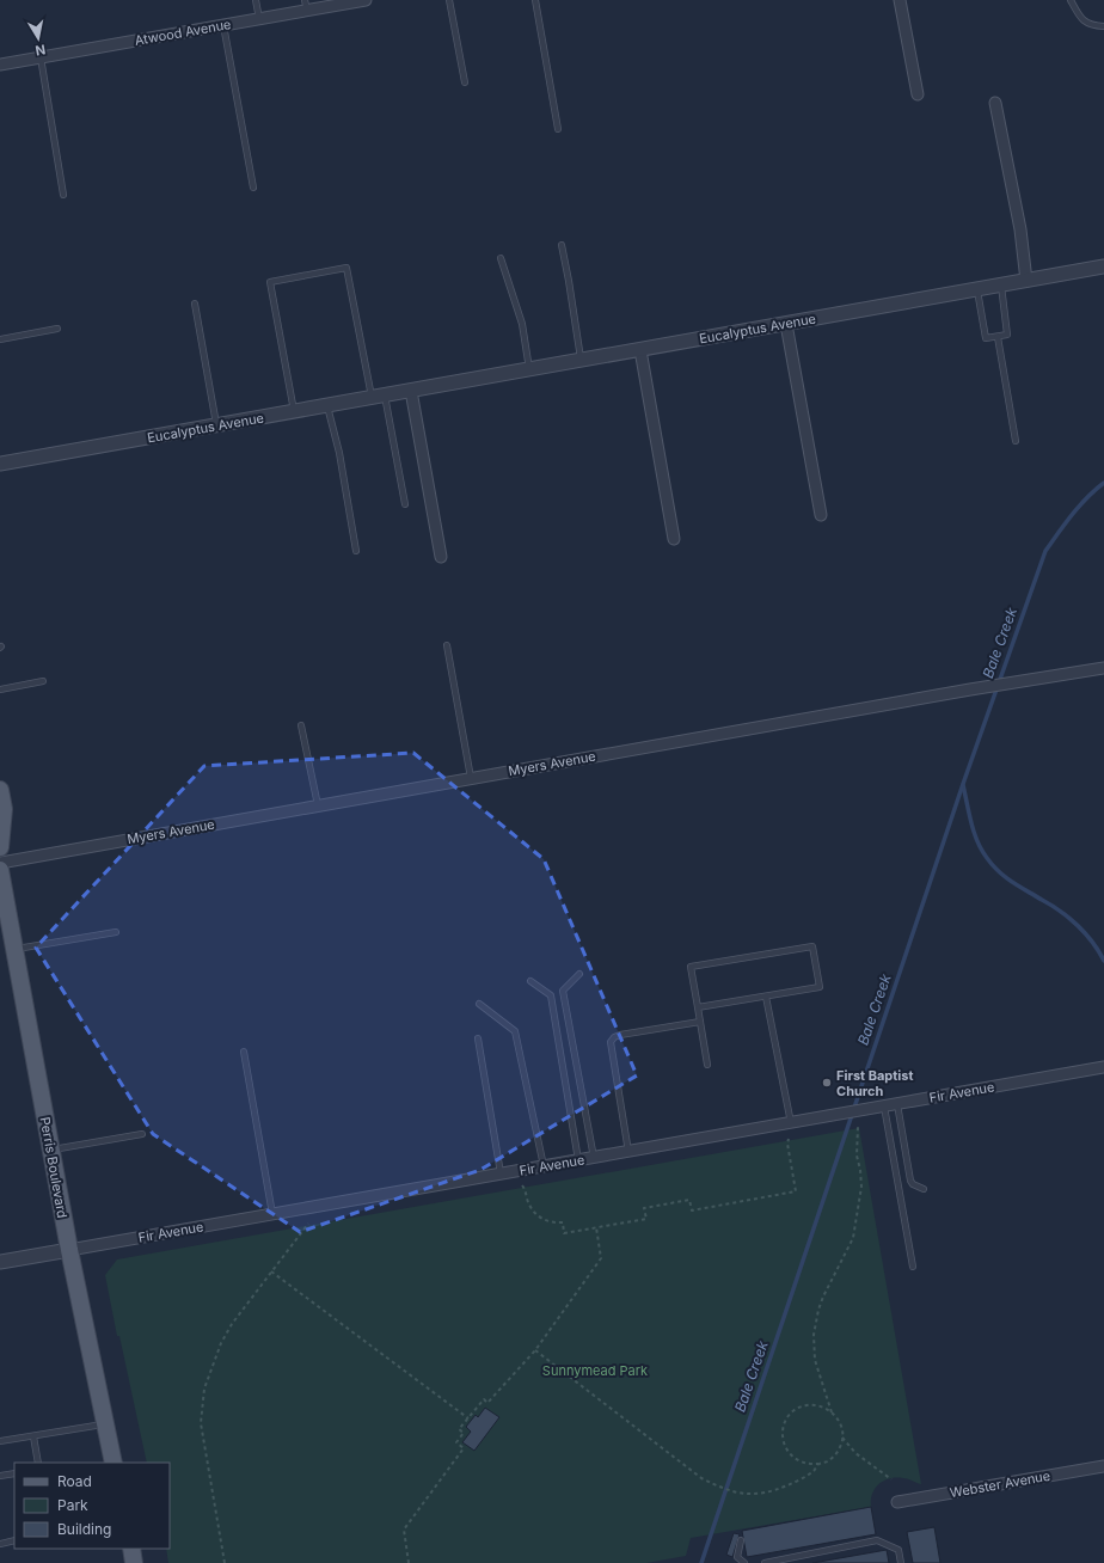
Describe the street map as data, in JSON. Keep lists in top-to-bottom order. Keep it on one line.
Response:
{"streets":{"main road":["Perris Boulevard"],"street":["Atwood Avenue","Eucalyptus Avenue","Myers Avenue","Fir Avenue","Webster Avenue"]},"crossings":[["Fir Avenue","Perris Boulevard"]],"water":["Bale Creek"],"parks":["Sunnymead Park"],"places":["First Baptist Church"],"legend":["Road","Park","Building"],"north":"bottom"}
